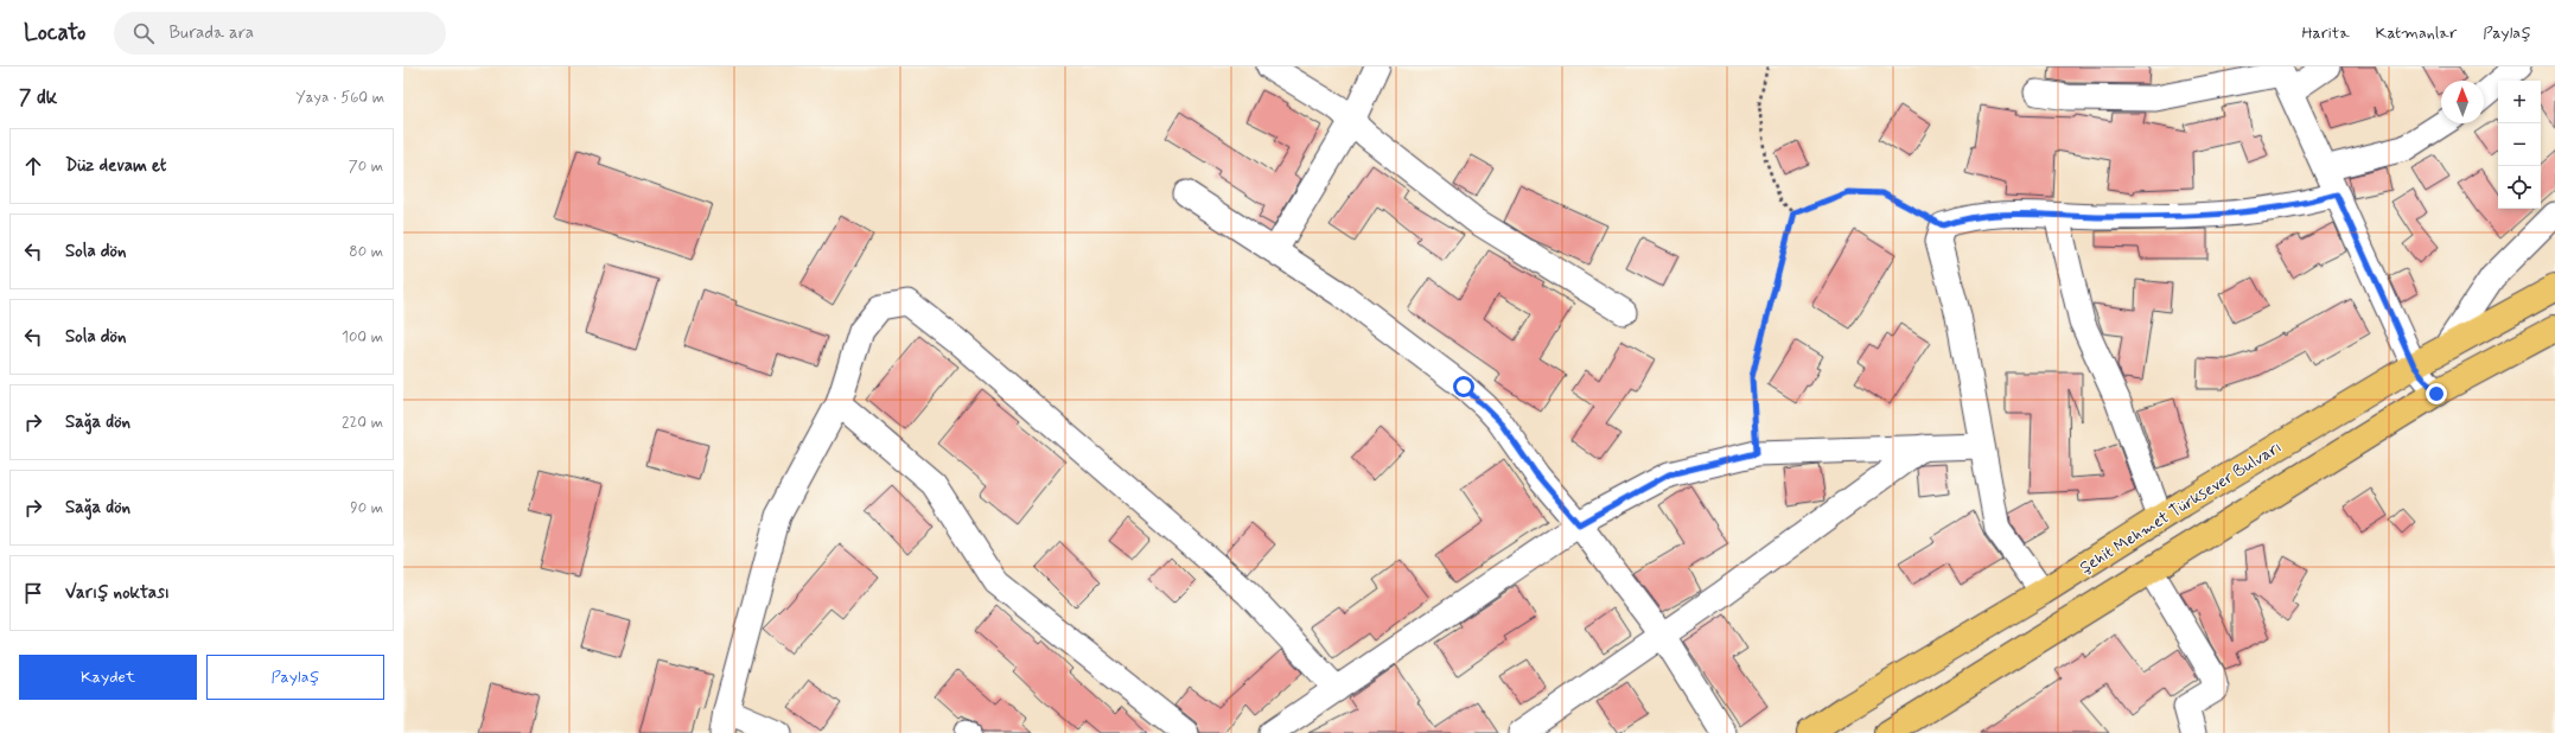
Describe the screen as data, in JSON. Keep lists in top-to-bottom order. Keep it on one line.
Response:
{"streets":{"highway":["Şehit Mehmet Türksever Bulvarı"]},"north":"top","page":{"header":"Locato","search":"Burada ara","nav":["Harita","Katmanlar","Paylaş"],"heading":["7 dk","Yaya · 560 m"],"map_buttons":["+","−"],"list":[["Düz devam et","70 m"],["Sola dön","80 m"],["Sola dön","100 m"],["Sağa dön","220 m"],["Sağa dön","90 m"],"Varış noktası"],"buttons":["Kaydet","Paylaş"]}}
